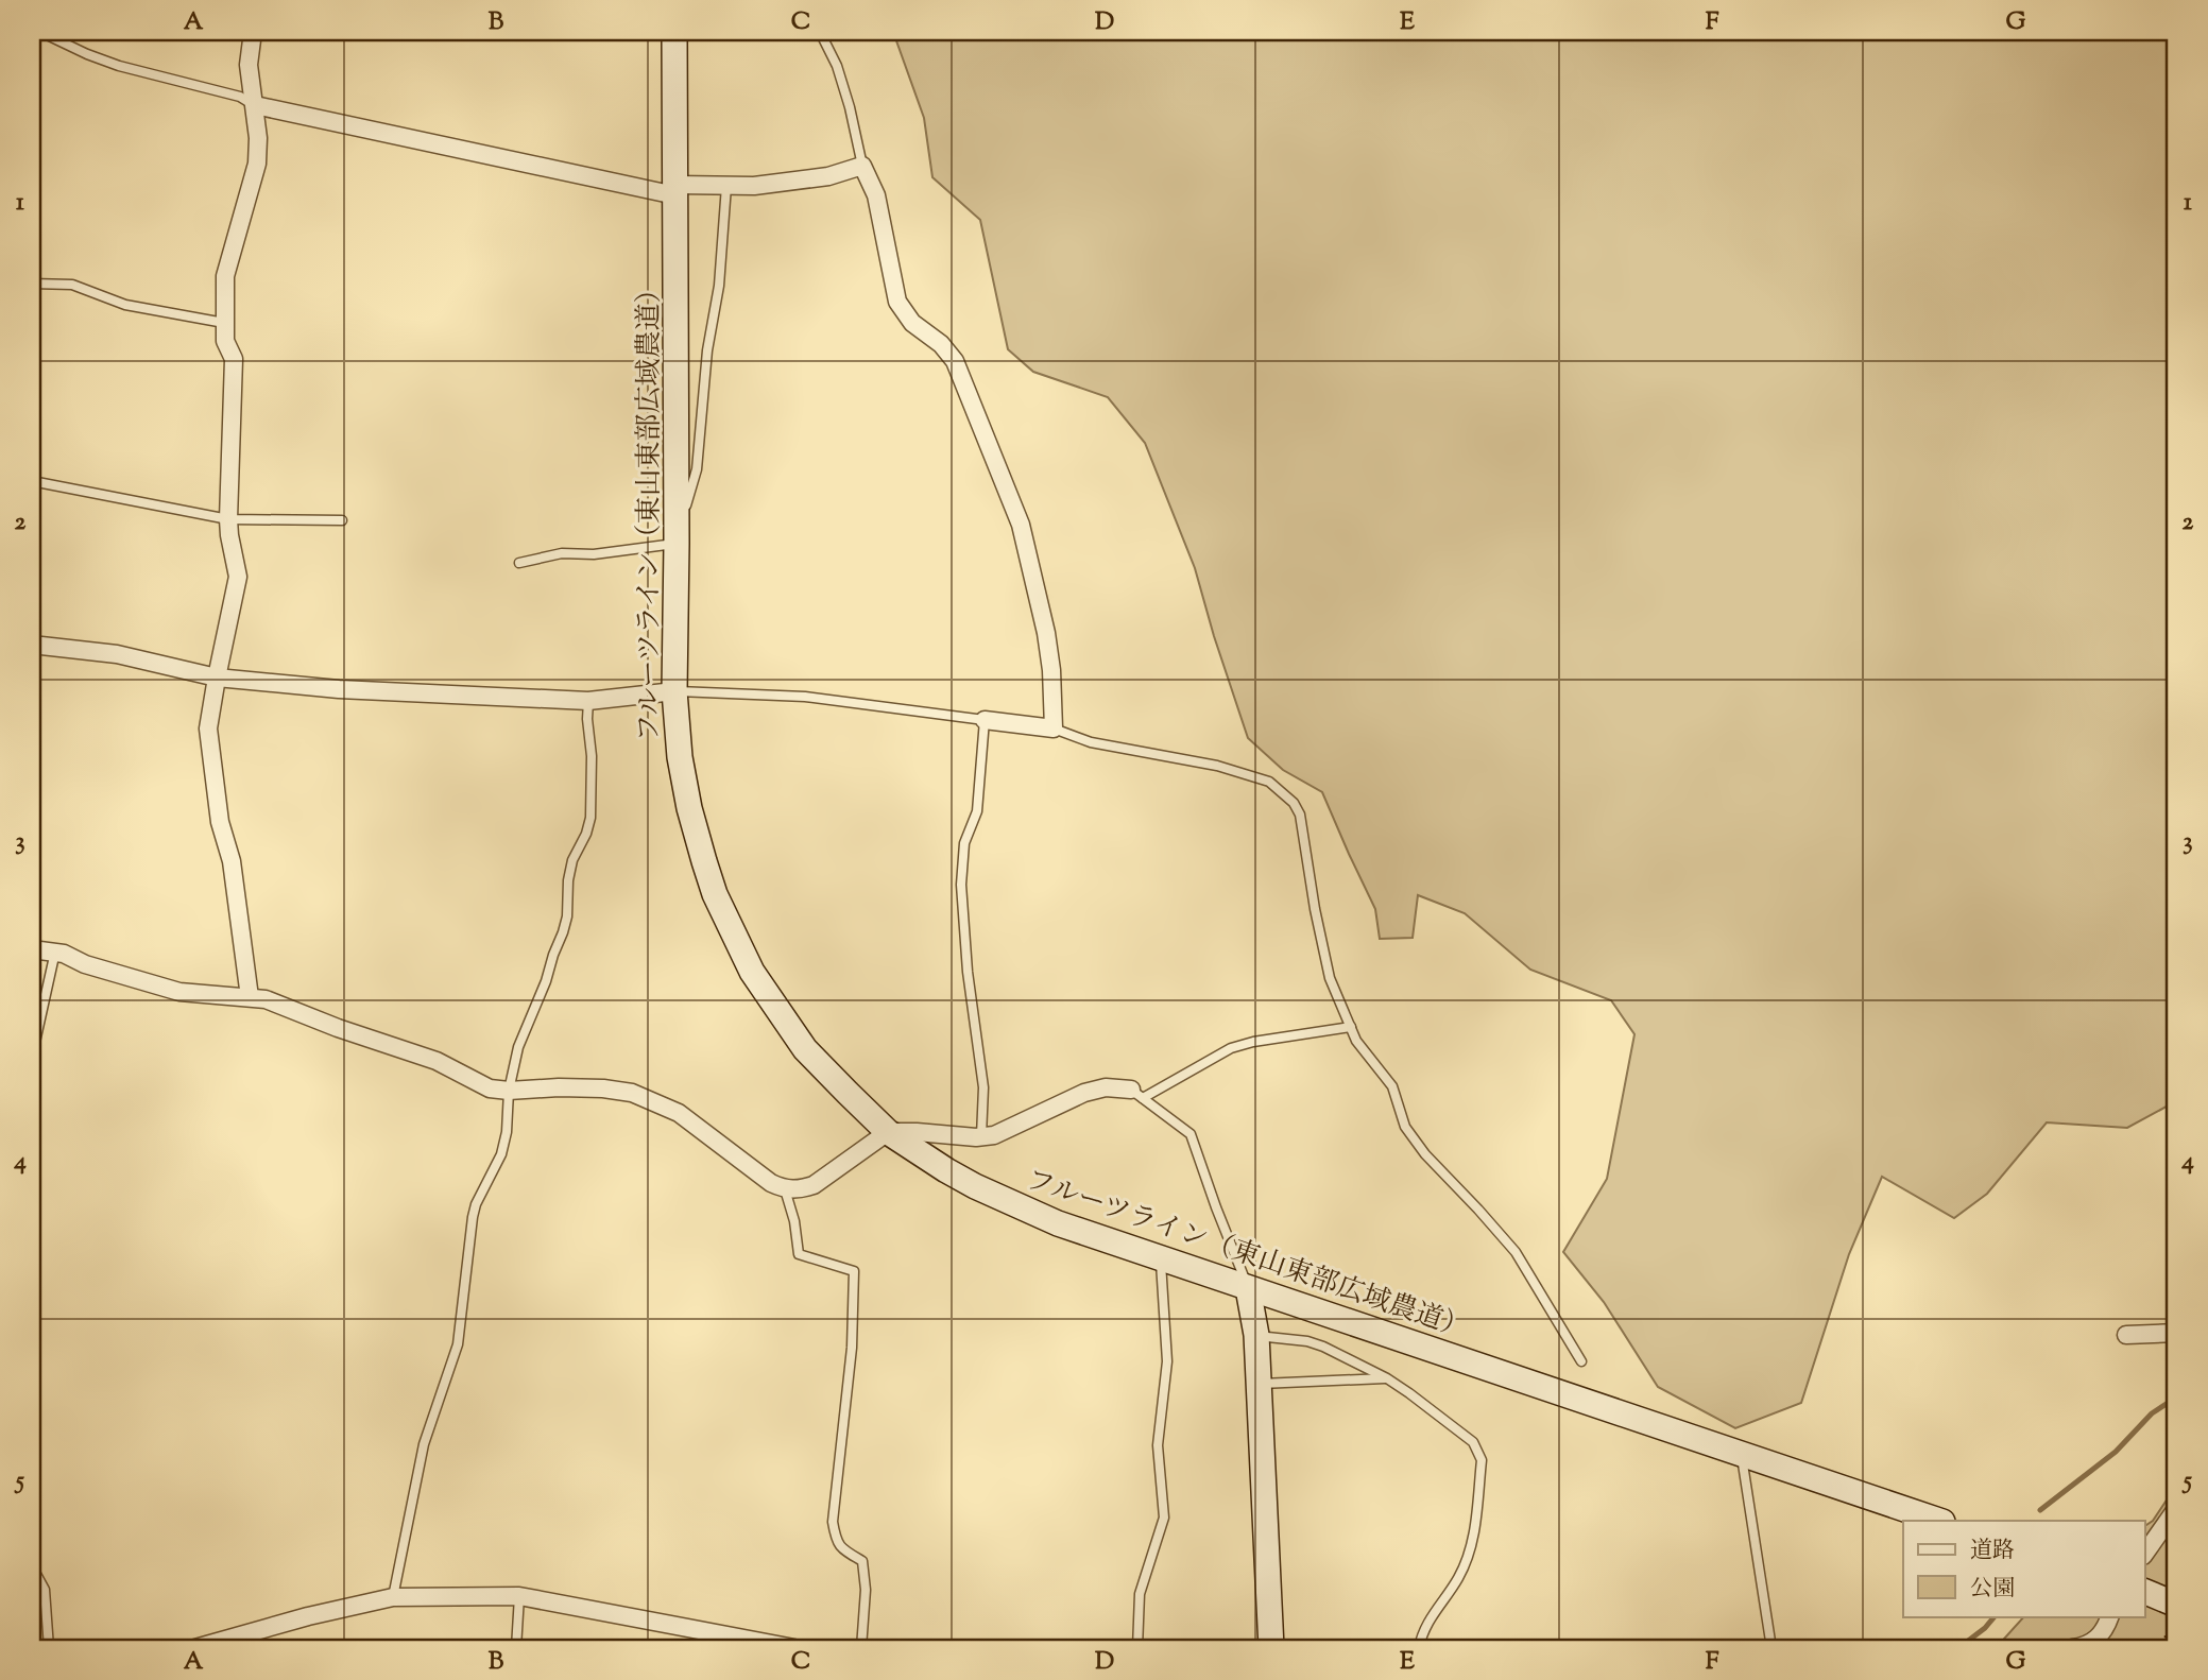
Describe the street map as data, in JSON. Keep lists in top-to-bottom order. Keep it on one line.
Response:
{"streets":{"street":["フルーツライン（東山東部広域農道）"]},"legend":["道路","公園"],"grid":{"columns":["A","B","C","D","E","F","G"],"rows":["1","2","3","4","5"]}}
